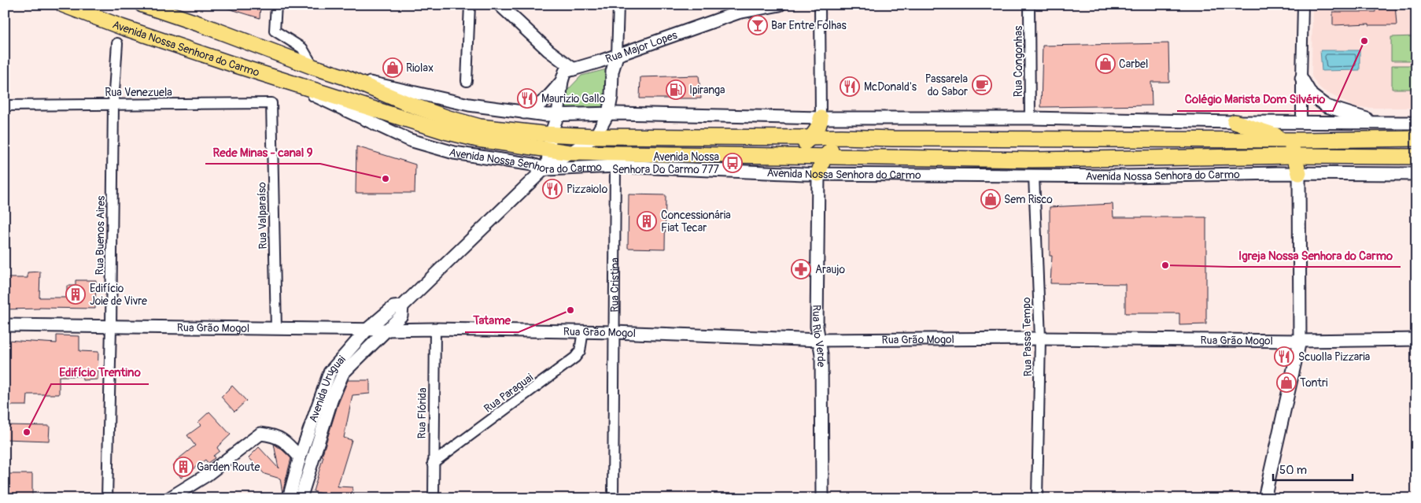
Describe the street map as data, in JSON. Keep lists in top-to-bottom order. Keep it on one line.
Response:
{"streets":{"main road":["Avenida Nossa Senhora do Carmo"],"street":["Rua Major Lopes","Rua Congonhas","Rua Venezuela","Rua Valparaíso","Rua Buenos Aires","Rua Cristina","Rua Grão Mogol","Rua Rio Verde","Rua Passa Tempo","Avenida Uruguai","Rua Paraguai","Rua Flórida"]},"crossings":[["Avenida Nossa Senhora do Carmo","Rua Cristina"],["Avenida Nossa Senhora do Carmo","Rua Rio Verde"],["Avenida Nossa Senhora do Carmo","Rua Passa Tempo"],["Avenida Nossa Senhora do Carmo","Avenida Uruguai"],["Rua Venezuela","Rua Valparaíso"],["Rua Venezuela","Rua Buenos Aires"],["Rua Valparaíso","Rua Grão Mogol"],["Rua Buenos Aires","Rua Grão Mogol"],["Rua Cristina","Rua Grão Mogol"],["Rua Grão Mogol","Rua Rio Verde"],["Rua Grão Mogol","Rua Passa Tempo"],["Rua Grão Mogol","Avenida Uruguai"],["Rua Grão Mogol","Rua Paraguai"],["Rua Grão Mogol","Rua Flórida"],["Rua Paraguai","Rua Flórida"]],"places":{"bar":["Bar Entre Folhas"],"other":["Colégio Marista Dom Silvério","Rede Minas - canal 9","Igreja Nossa Senhora do Carmo","Tatame","Edifício Trentino"],"shop":["Carbel","Riolax","Sem Risco","Tontri"],"cafe":["Passarela do Sabor"],"restaurant":["McDonald's","Maurizio Gallo","Pizzaiolo","Scuolla Pizzaria"],"fuel station":["Ipiranga"],"bus stop":["Avenida Nossa Senhora Do Carmo 777"],"building":["Concessionária Fiat Tecar","Edifício Joie de Vivre","Garden Route"],"pharmacy":["Araujo"]},"scale_bar":"50 m"}
